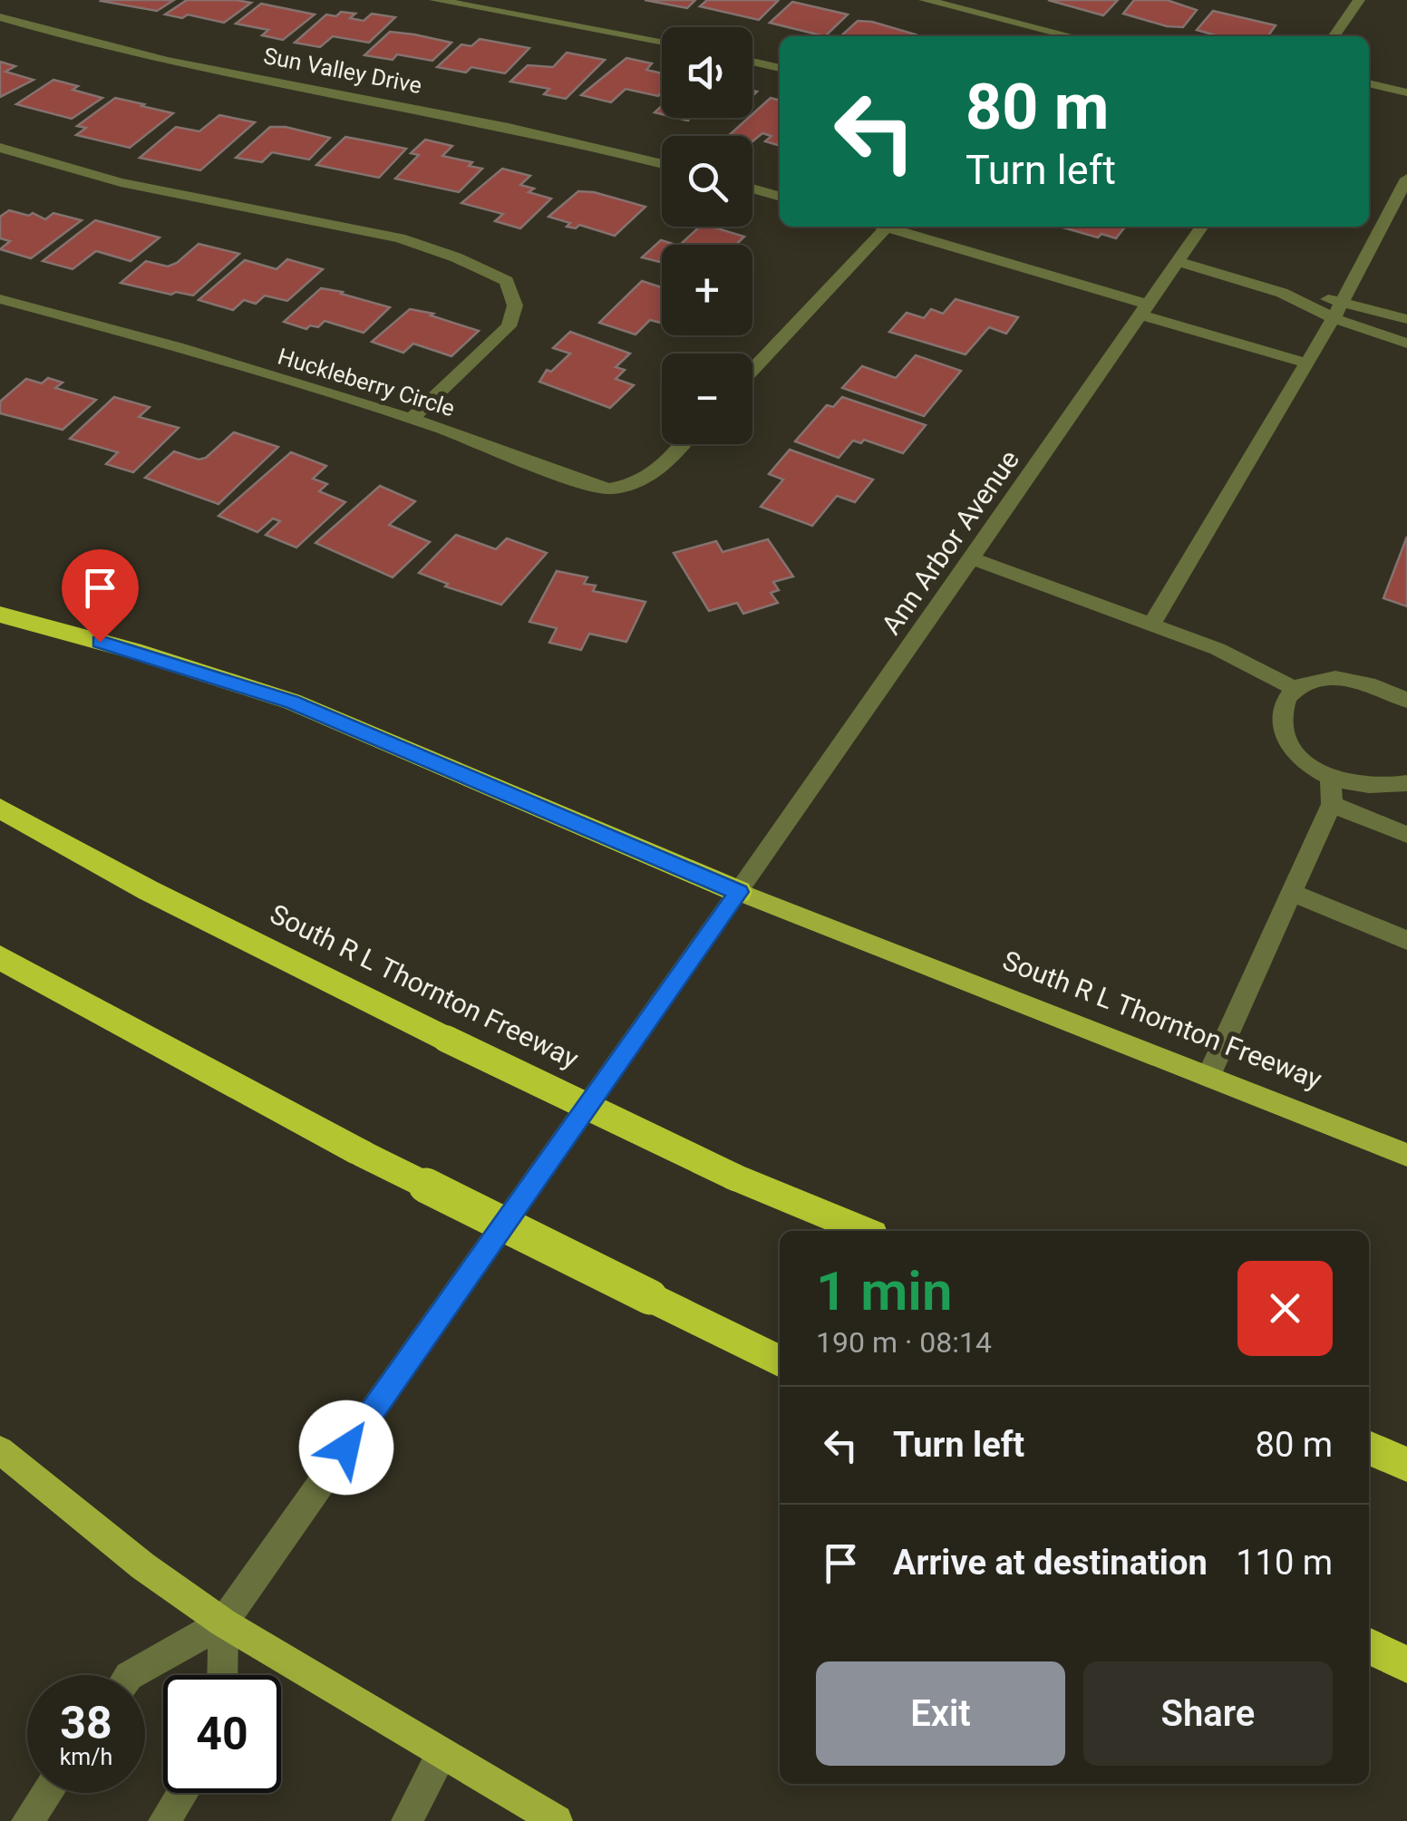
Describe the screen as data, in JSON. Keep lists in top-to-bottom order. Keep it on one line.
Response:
{"streets":{"highway":["South R L Thornton Freeway"],"street":["Sun Valley Drive","Huckleberry Circle","Ann Arbor Avenue"]},"crossings":[["Ann Arbor Avenue","South R L Thornton Freeway"]],"page":{"map_buttons":["+","−"],"turn":["80 m","Turn left"],"heading":["1 min","190 m · 08:14"],"list":[{"name":"Turn left","value":"80 m"},{"name":"Arrive at destination","value":"110 m"}],"buttons":["Exit","Share"],"speed":"38 km/h","limit":"40"}}
